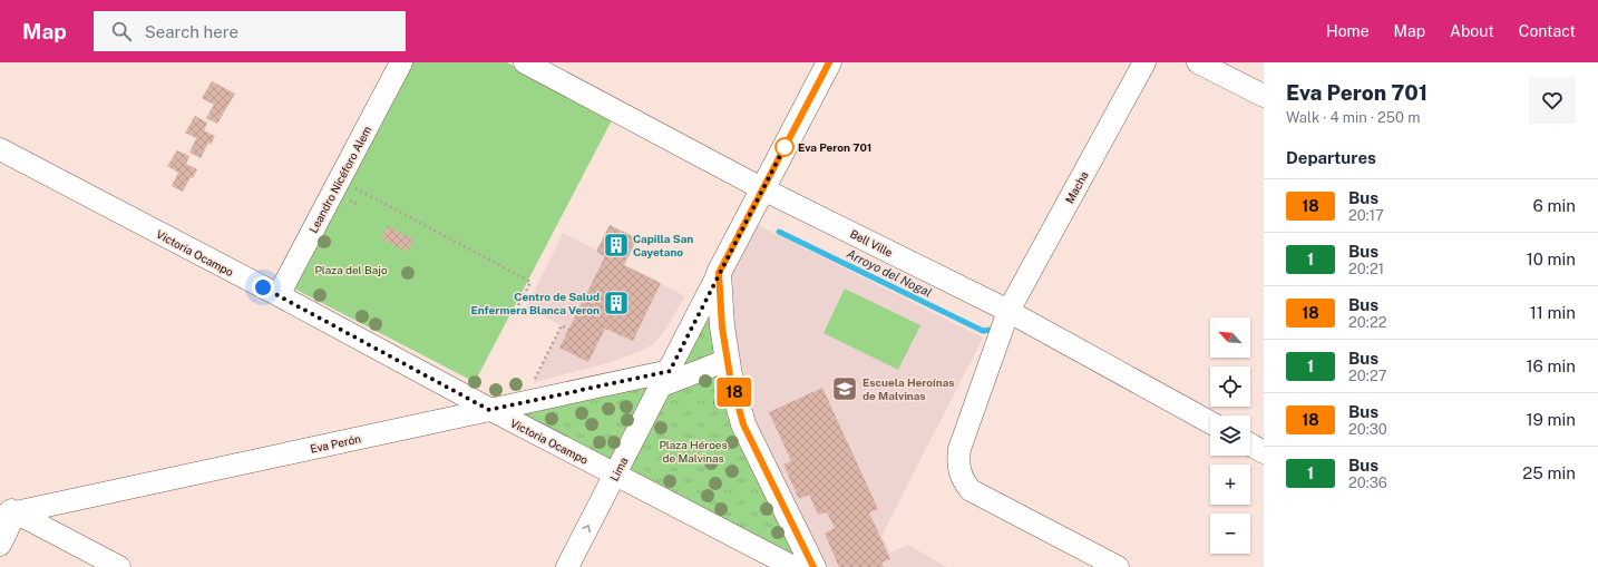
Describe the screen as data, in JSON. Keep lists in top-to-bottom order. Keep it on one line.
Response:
{"streets":{"street":["Leandro Nicéforo Alem","Macha","Bell Ville","Victoria Ocampo","Eva Perón","Lima"]},"crossings":[["Leandro Nicéforo Alem","Victoria Ocampo"],["Macha","Bell Ville"],["Victoria Ocampo","Eva Perón"],["Victoria Ocampo","Lima"],["Eva Perón","Lima"]],"water":["Arroyo del Nogal"],"parks":["Plaza del Bajo","Plaza Héroes de Malvinas"],"places":{"other":["Eva Peron 701"],"building":["Capilla San Cayetano","Centro de Salud Enfermera Blanca Veron"],"school or university":["Escuela Heroínas de Malvinas"]},"lines":["bus line 18"],"north":"top left","page":{"header":"Map","search":"Search here","nav":["Home","Map","About","Contact"],"on_map":"18","heading":[["Eva Peron 701","Walk · 4 min · 250 m"],"Departures"],"list":[{"mark":"18","name":"Bus","note":"20:17","value":"6 min"},{"mark":"1","name":"Bus","note":"20:21","value":"10 min"},{"mark":"18","name":"Bus","note":"20:22","value":"11 min"},{"mark":"1","name":"Bus","note":"20:27","value":"16 min"},{"mark":"18","name":"Bus","note":"20:30","value":"19 min"},{"mark":"1","name":"Bus","note":"20:36","value":"25 min"}],"map_buttons":["+","−"]}}
